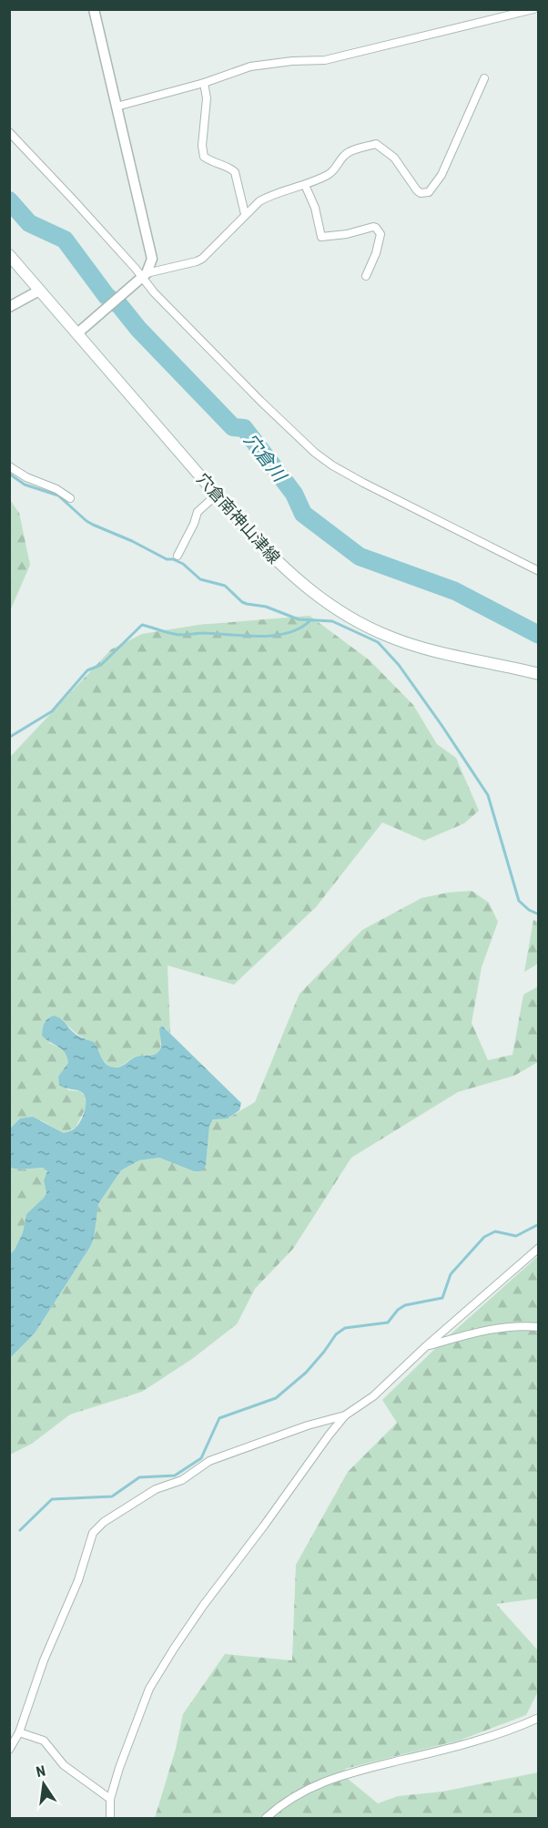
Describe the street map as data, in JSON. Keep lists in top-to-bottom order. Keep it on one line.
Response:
{"streets":{"main road":["穴倉南神山津線"]},"water":["穴倉川"],"north":"top"}
